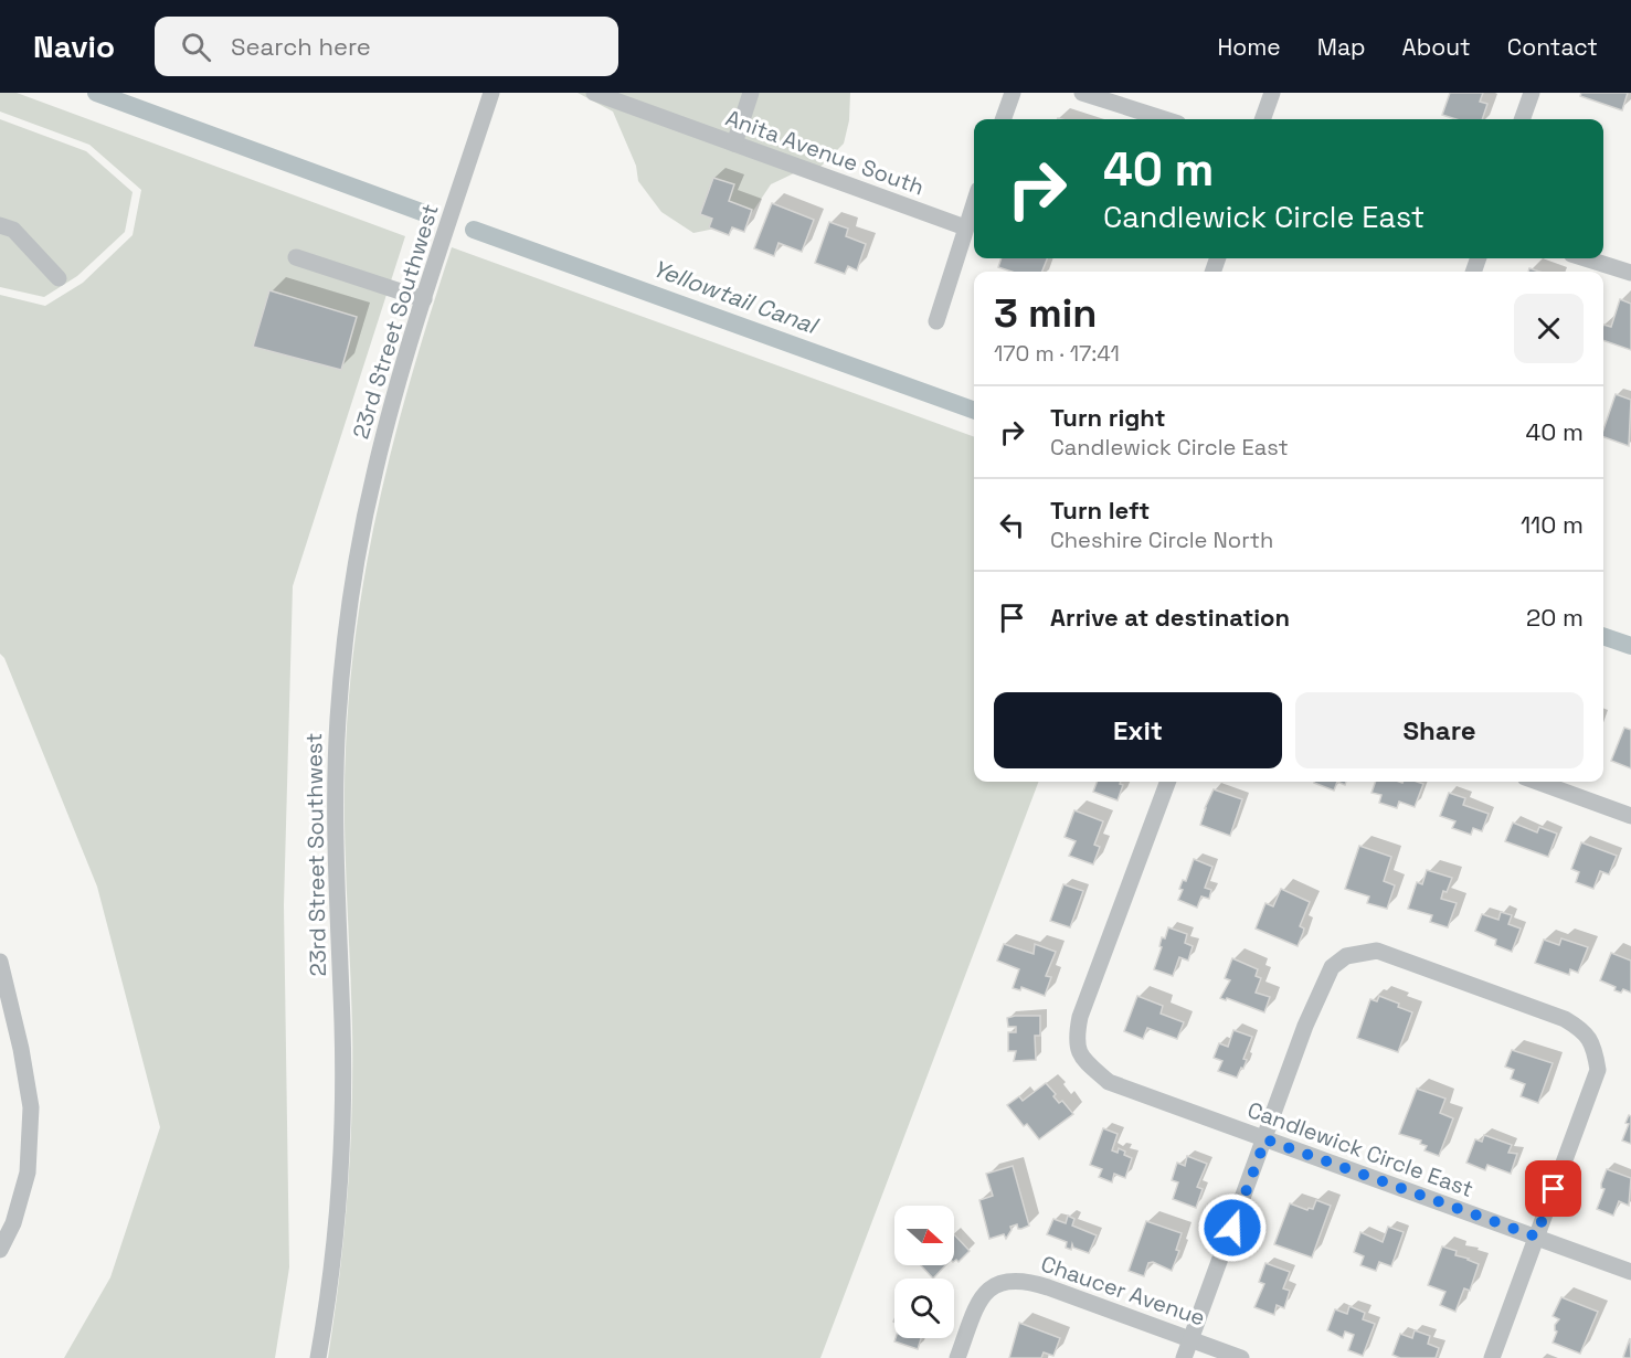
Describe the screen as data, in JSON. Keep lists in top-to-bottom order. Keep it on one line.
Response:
{"streets":{"street":["Anita Avenue South","23rd Street Southwest","Candlewick Circle East","Chaucer Avenue"]},"water":["Yellowtail Canal"],"north":"right","page":{"header":"Navio","search":"Search here","nav":["Home","Map","About","Contact"],"turn":["40 m","Candlewick Circle East"],"heading":["3 min","170 m · 17:41"],"list":[{"name":"Turn right","note":"Candlewick Circle East","value":"40 m"},{"name":"Turn left","note":"Cheshire Circle North","value":"110 m"},{"name":"Arrive at destination","value":"20 m"}],"buttons":["Exit","Share"]}}
